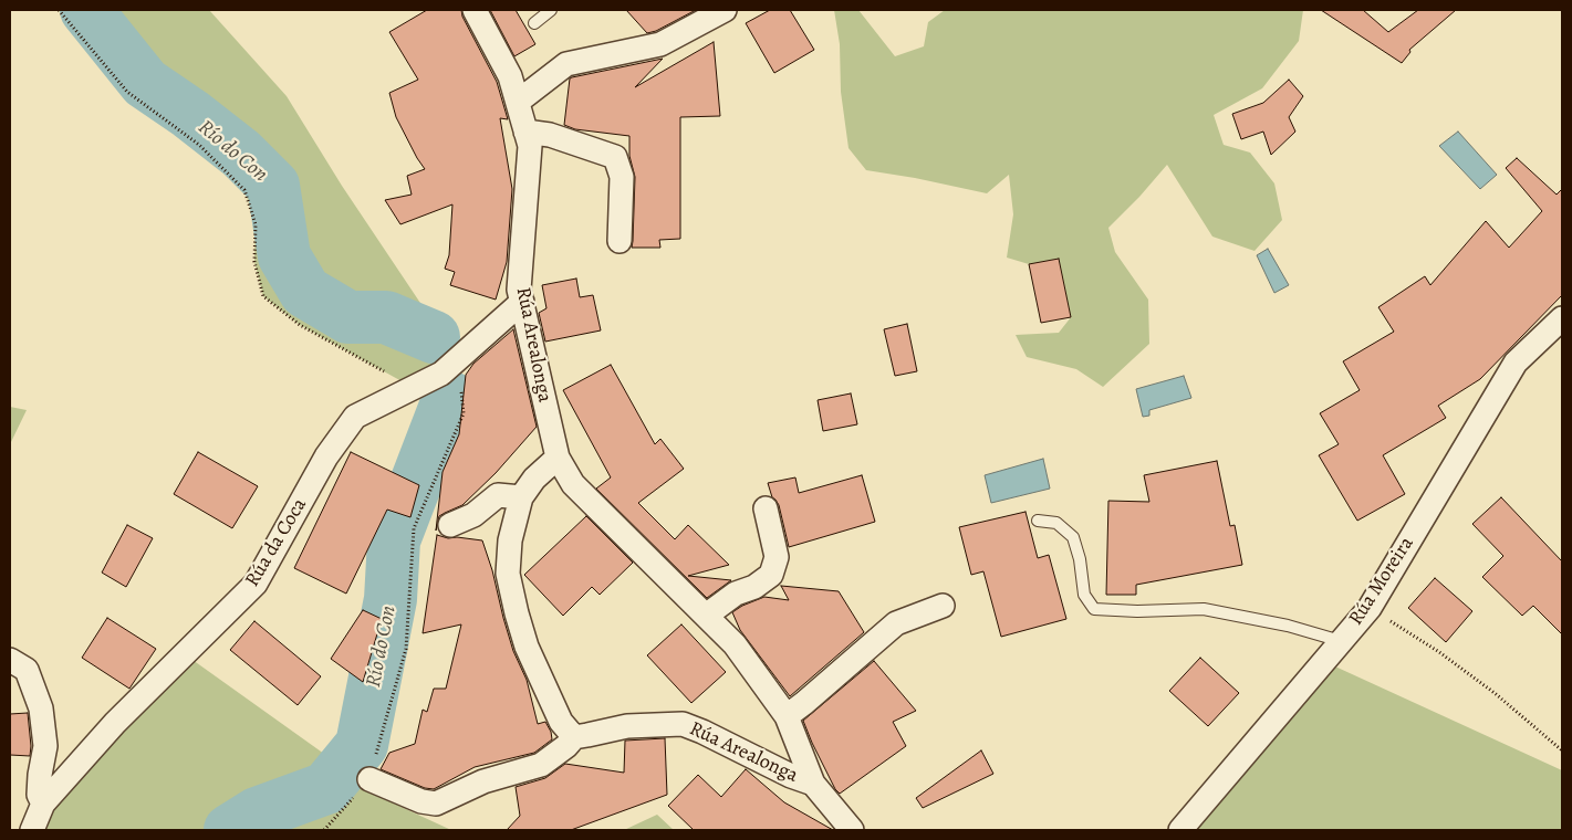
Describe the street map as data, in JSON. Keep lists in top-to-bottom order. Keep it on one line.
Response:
{"streets":{"street":["Rúa Arealonga","Rúa da Coca","Rúa Moreira"]},"crossings":[["Rúa Arealonga","Rúa da Coca"]],"water":["Río do Con"]}
